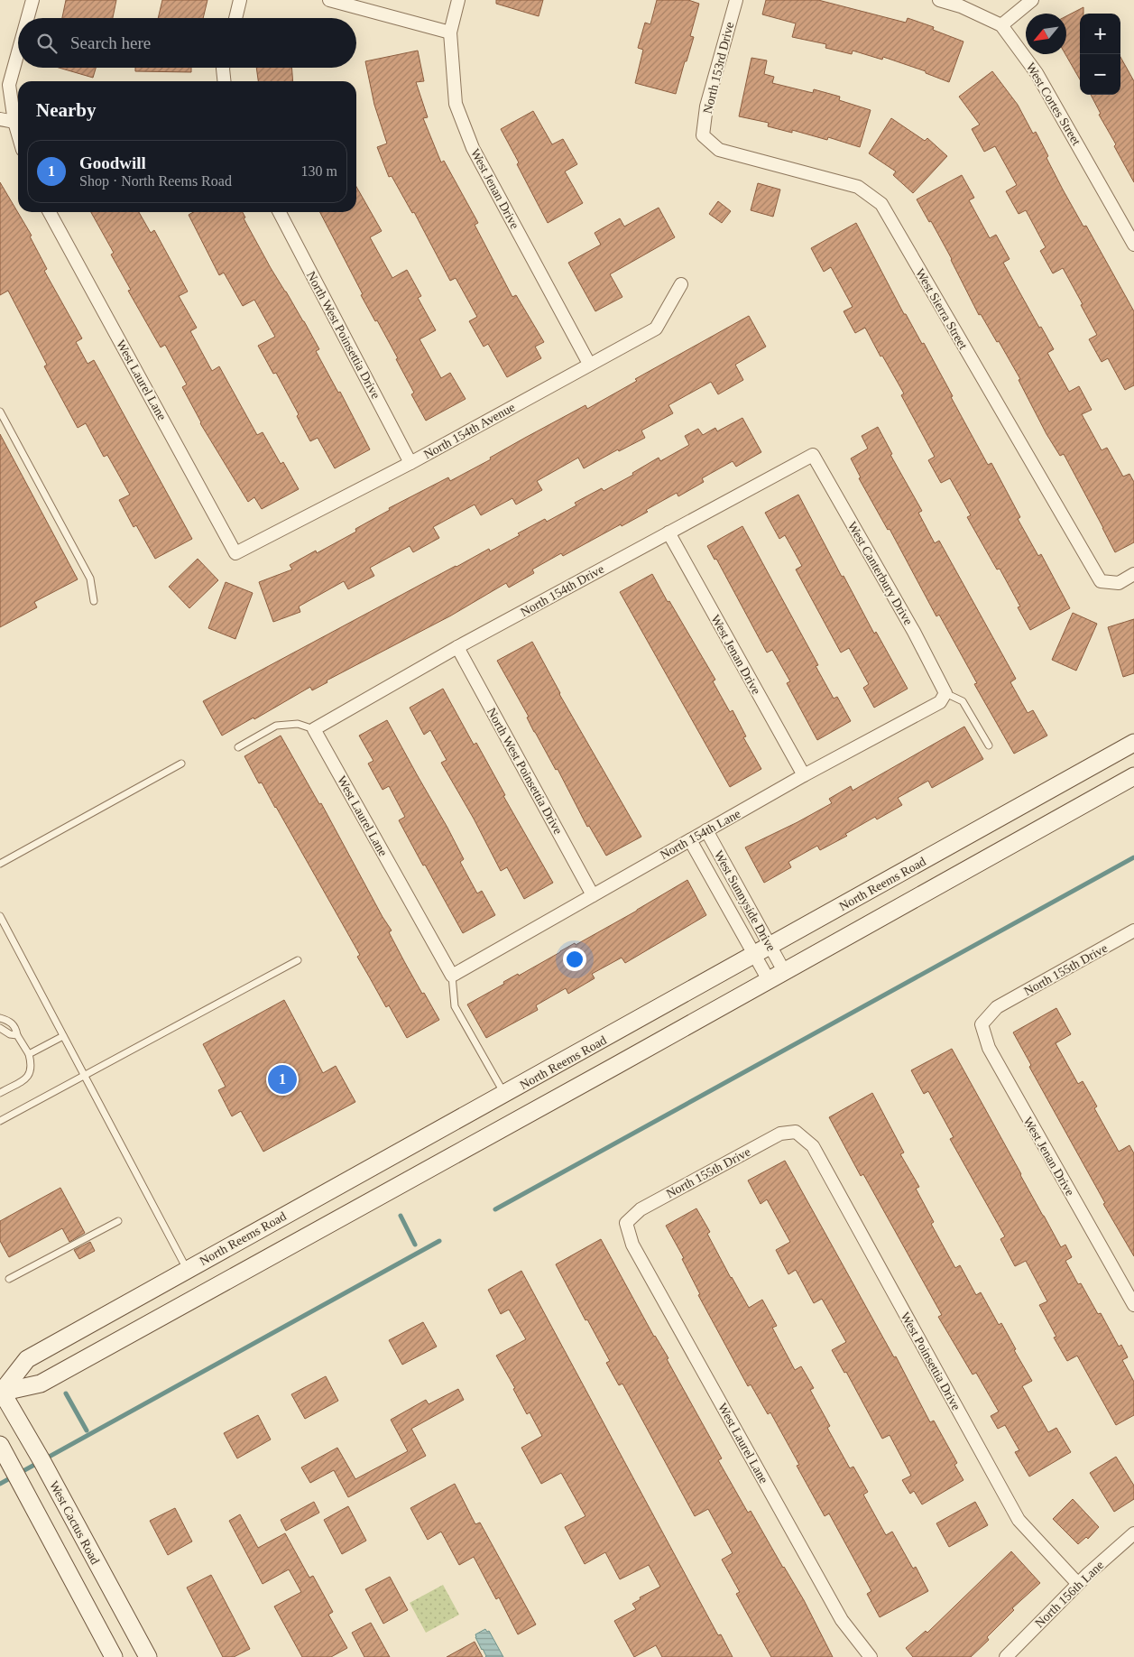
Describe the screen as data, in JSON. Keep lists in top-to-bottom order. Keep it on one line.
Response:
{"streets":{"main road":["North Reems Road","West Cactus Road"],"street":["North 153rd Drive","West Cortes Street","West Jenan Drive","West Sierra Street","North West Poinsettia Drive","West Laurel Lane","North 154th Avenue","West Canterbury Drive","North 154th Drive","North 154th Lane","West Sunnyside Drive","North 155th Drive","West Poinsettia Drive","North 156th Lane"]},"crossings":[["North 153rd Drive","West Sierra Street"],["West Jenan Drive","North 154th Avenue"],["West Jenan Drive","North 154th Drive"],["West Jenan Drive","North 154th Lane"],["West Jenan Drive","North 155th Drive"],["North West Poinsettia Drive","North 154th Avenue"],["North West Poinsettia Drive","North 154th Drive"],["North West Poinsettia Drive","North 154th Lane"],["West Laurel Lane","North 154th Avenue"],["West Laurel Lane","North 154th Drive"],["West Laurel Lane","North 154th Lane"],["West Laurel Lane","North 155th Drive"],["West Canterbury Drive","North 154th Drive"],["West Canterbury Drive","North 154th Lane"],["North 154th Lane","West Sunnyside Drive"],["North Reems Road","West Sunnyside Drive"],["North Reems Road","West Cactus Road"],["North 155th Drive","West Poinsettia Drive"],["West Poinsettia Drive","North 156th Lane"]],"north":"bottom left","page":{"map_buttons":["+","−"],"search":"Search here","heading":"Nearby","list":[{"mark":"1","name":"Goodwill","note":"Shop · North Reems Road","value":"130 m"}],"pins":"1"}}
